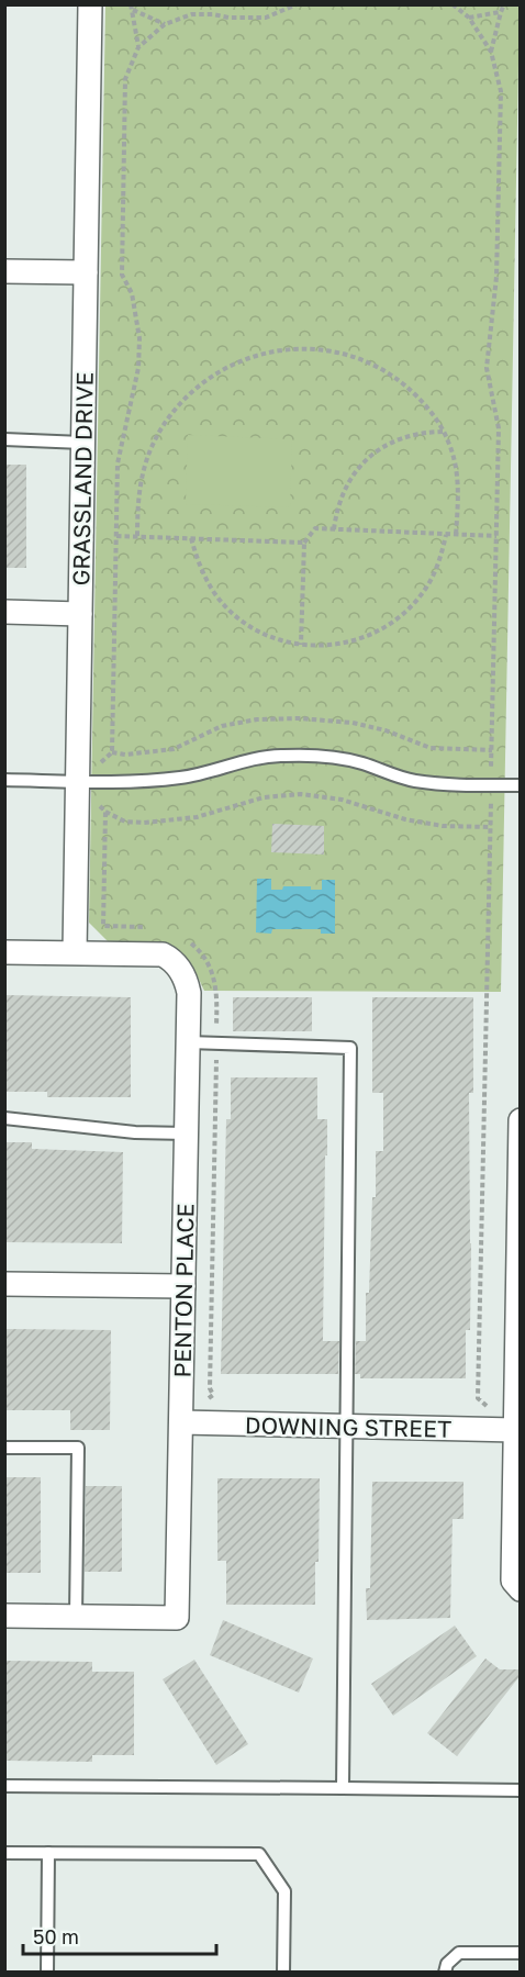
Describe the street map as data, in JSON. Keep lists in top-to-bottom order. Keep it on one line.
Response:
{"streets":{"street":["GRASSLAND DRIVE","PENTON PLACE","DOWNING STREET"]},"crossings":[["GRASSLAND DRIVE","PENTON PLACE"],["PENTON PLACE","DOWNING STREET"]],"scale_bar":"50 m"}
